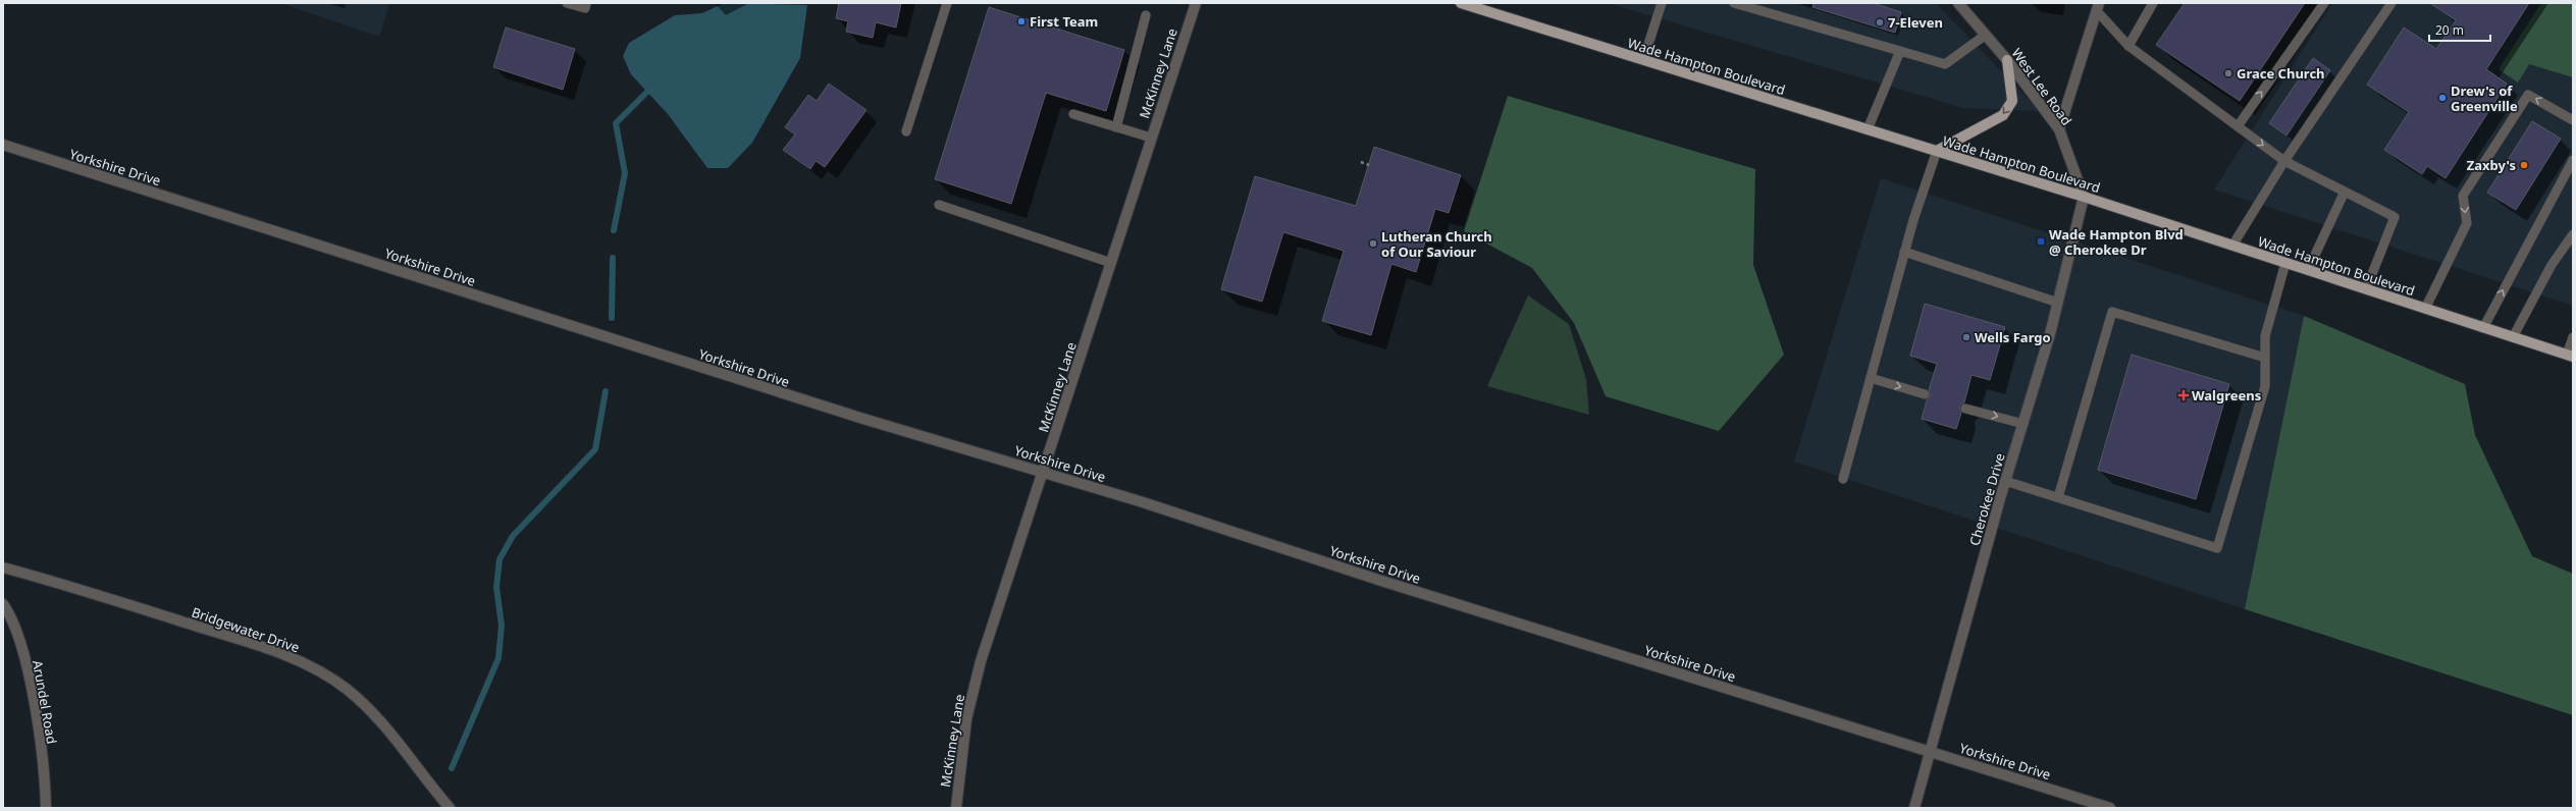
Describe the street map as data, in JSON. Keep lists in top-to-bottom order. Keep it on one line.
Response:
{"streets":{"main road":["Wade Hampton Boulevard"],"street":["McKinney Lane","West Lee Road","Yorkshire Drive","Cherokee Drive","Bridgewater Drive","Arundel Road"]},"crossings":[["Wade Hampton Boulevard","West Lee Road"],["Wade Hampton Boulevard","Cherokee Drive"],["McKinney Lane","Yorkshire Drive"],["West Lee Road","Cherokee Drive"],["Yorkshire Drive","Cherokee Drive"]],"places":{"other":["First Team","7-Eleven","Grace Church","Drew's of Greenville","Zaxby's","Lutheran Church of Our Saviour","Wells Fargo"],"transit":["Wade Hampton Blvd @ Cherokee Dr"],"health":["Walgreens"]},"scale_bar":"20 m"}
